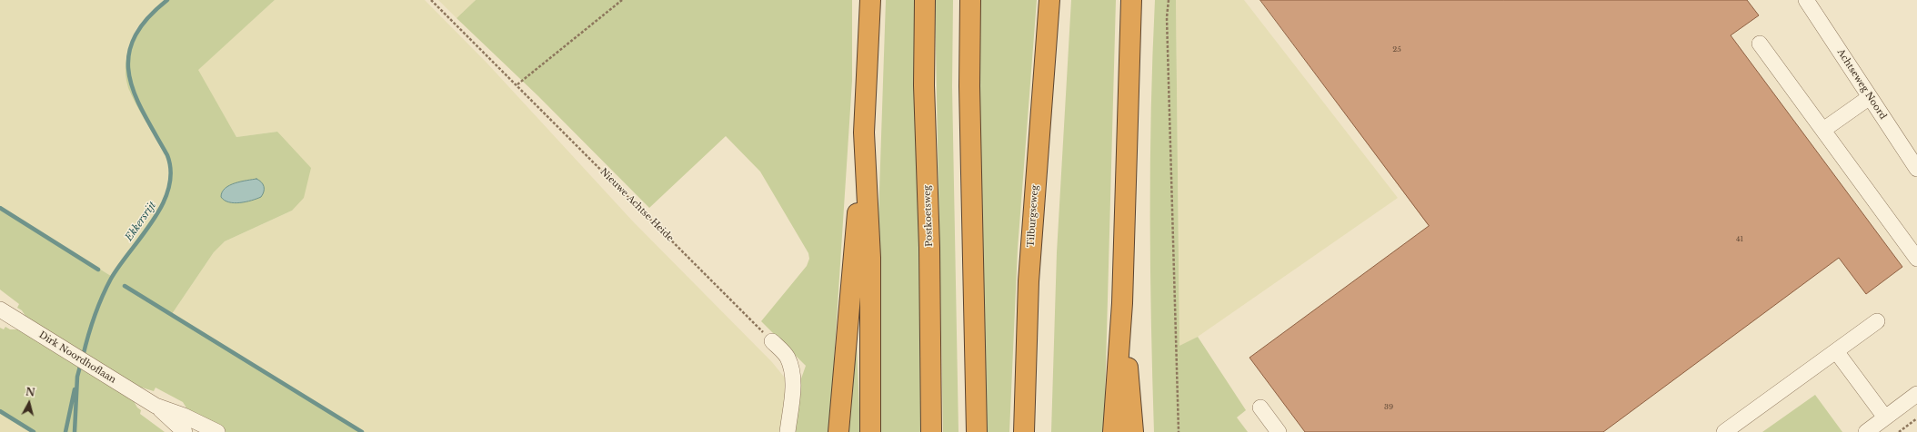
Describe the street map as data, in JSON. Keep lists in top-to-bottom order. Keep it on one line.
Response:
{"streets":{"highway":["Postkoetsweg","Tilburgseweg"],"street":["Achtseweg Noord","Dirk Noordhoflaan"],"path":["Nieuwe Achtse Heide"]},"water":["Ekkersrijt"],"house_numbers":["25","41","39"],"north":"top"}
